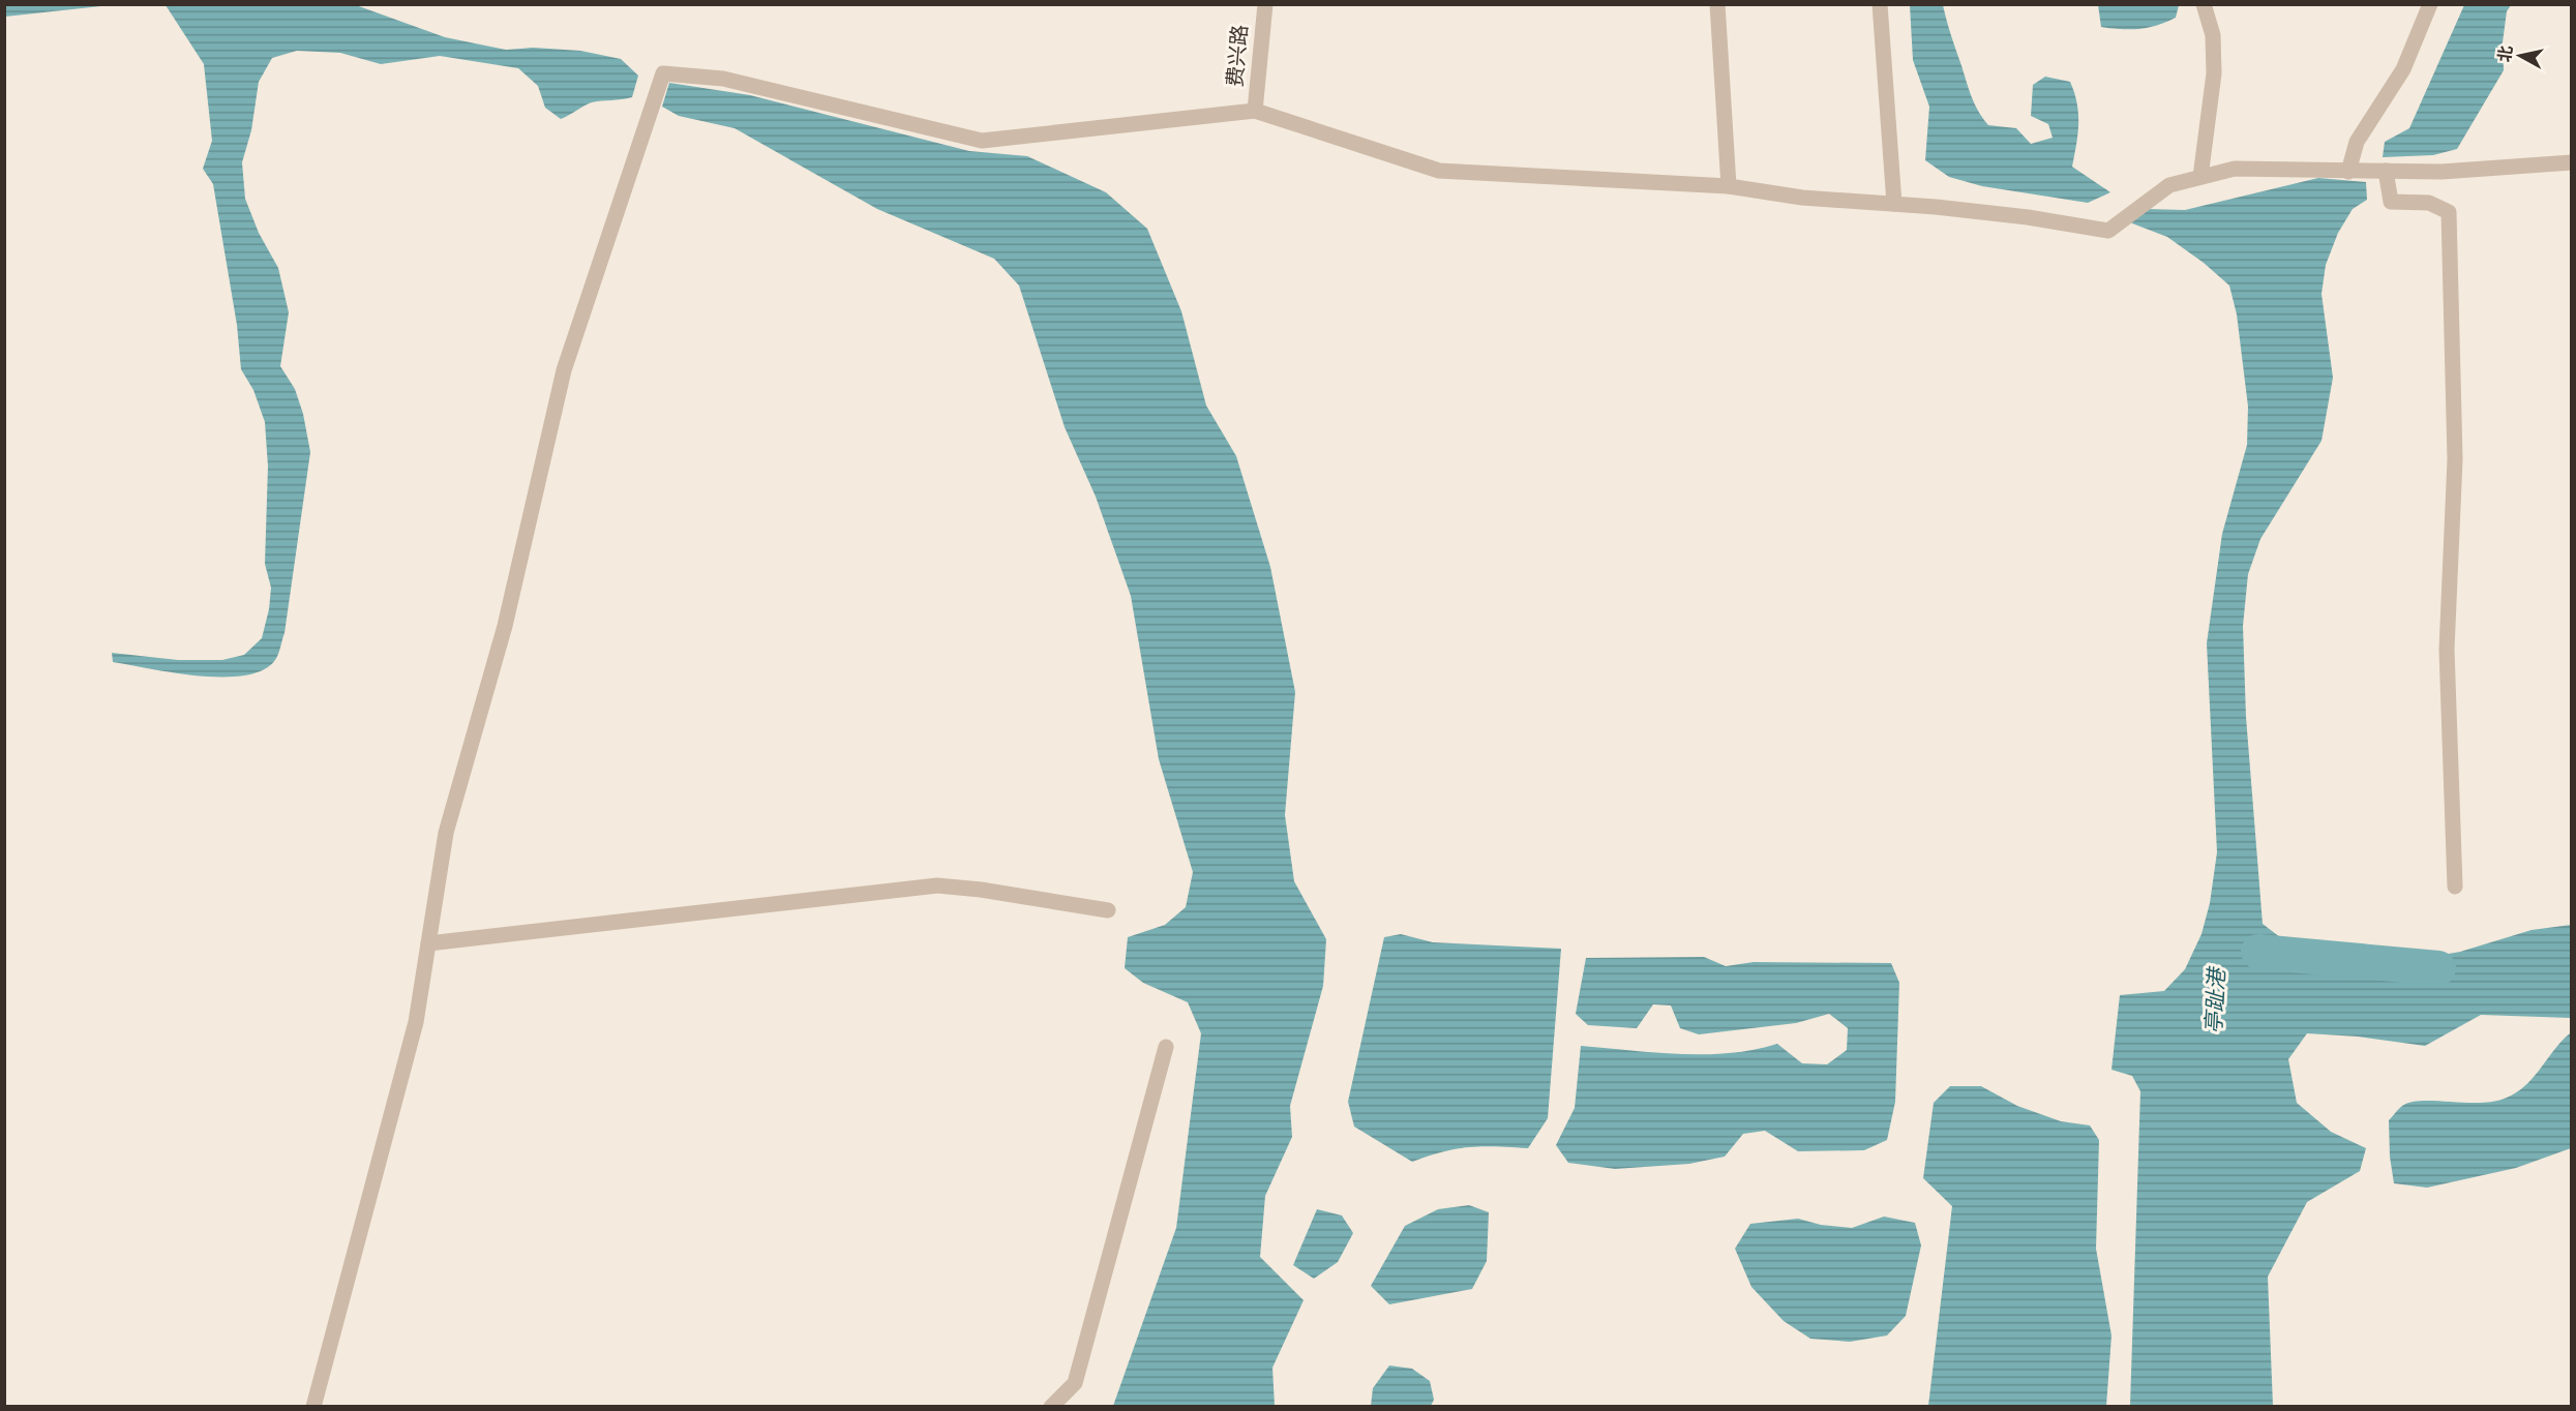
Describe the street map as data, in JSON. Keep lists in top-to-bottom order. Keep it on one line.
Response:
{"streets":{"street":["费兴路"]},"water":["亭趾港"],"north":"left"}
